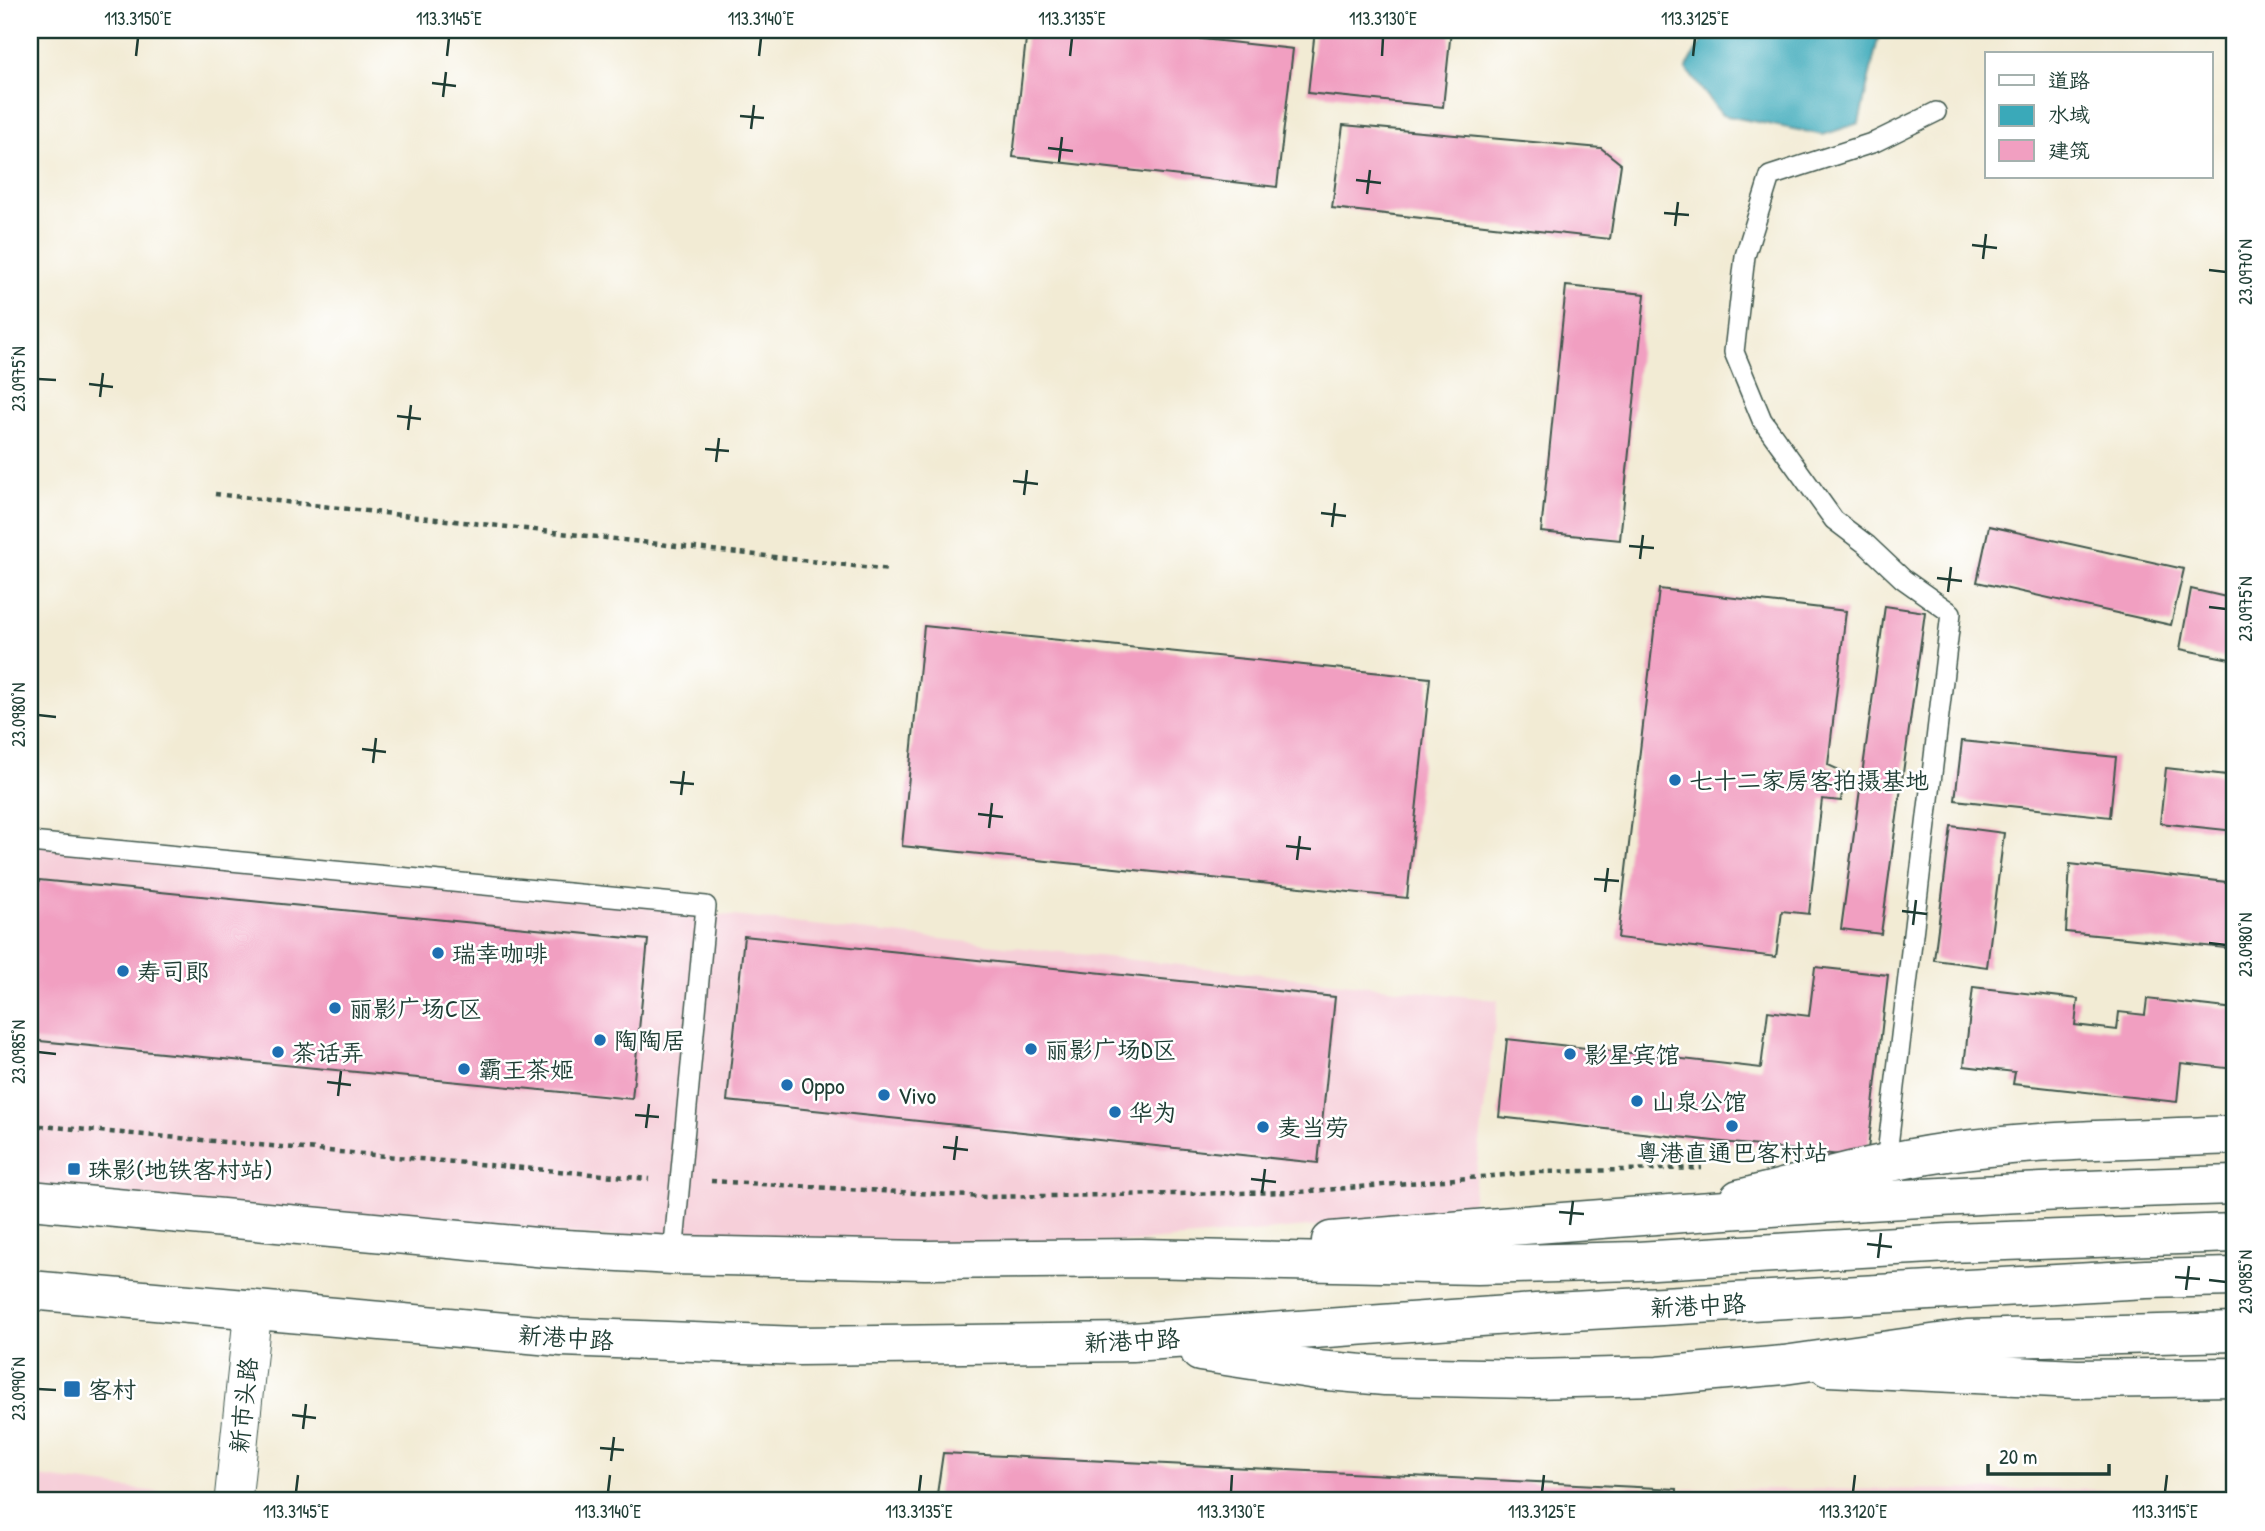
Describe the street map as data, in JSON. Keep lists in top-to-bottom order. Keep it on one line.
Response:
{"streets":{"main road":["新港中路"],"street":["新市头路"]},"crossings":[["新港中路","新市头路"]],"places":{"other":["七十二家房客拍摄基地","瑞幸咖啡","寿司郎","丽影广场C区","陶陶居","丽影广场D区","茶话弄","影星宾馆","霸王茶姬","Oppo","Vivo","山泉公馆","华为","粤港直通巴客村站","麦当劳"],"transit":["珠影(地铁客村站)","客村"]},"legend":["道路","水域","建筑"],"scale_bar":"20 m","coordinates":["113.3150°E","113.3145°E","113.3140°E","113.3135°E","113.3130°E","113.3125°E","23.0970°N","23.0975°N","23.0980°N","23.0985°N","23.0990°N","113.3120°E","113.3115°E"]}
